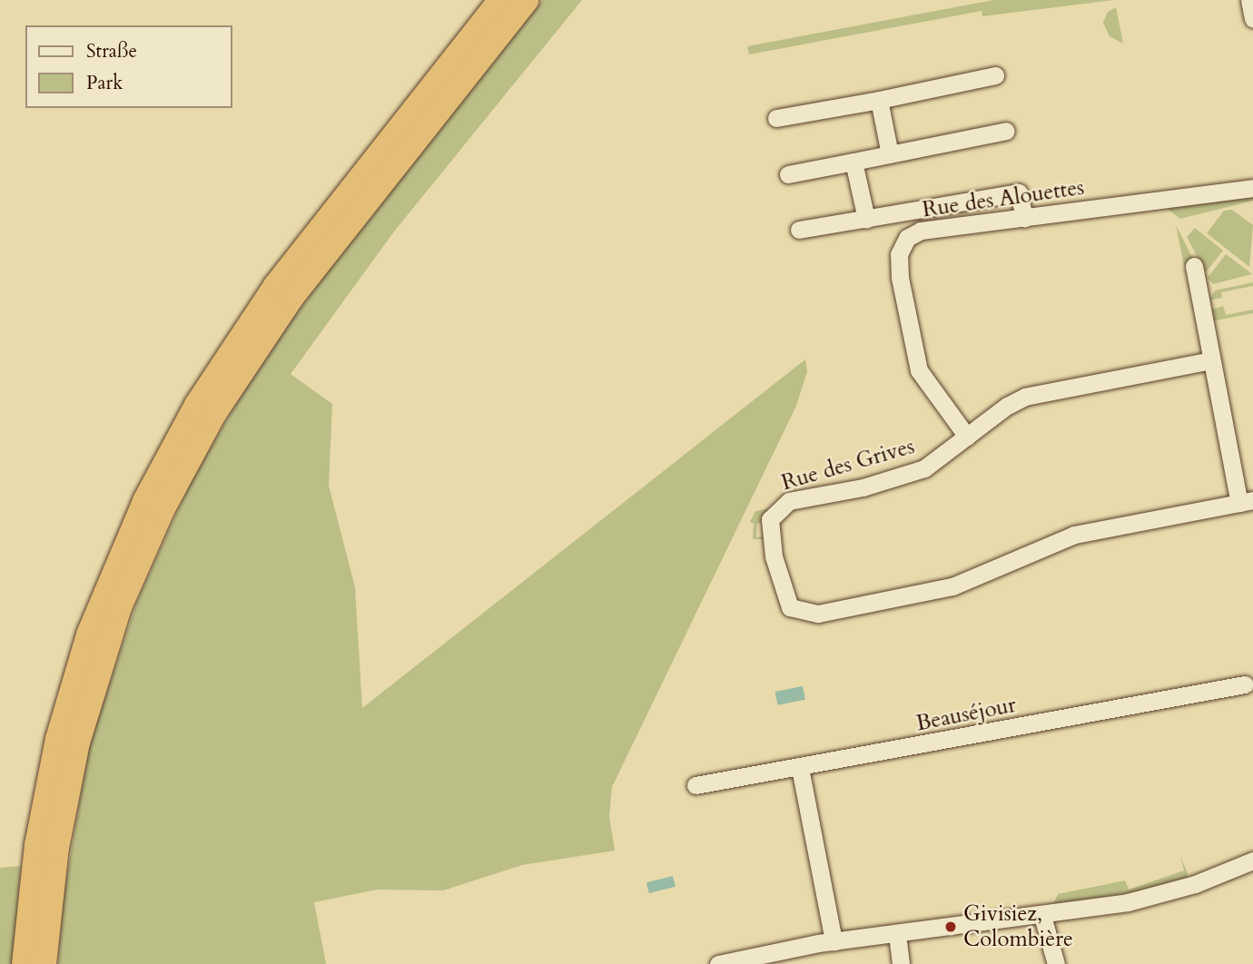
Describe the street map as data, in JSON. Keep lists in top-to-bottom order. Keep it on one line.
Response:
{"streets":{"street":["Rue des Alouettes","Rue des Grives","Beauséjour"]},"crossings":[["Rue des Alouettes","Rue des Grives"]],"places":["Givisiez, Colombière"],"legend":["Straße","Park"]}
